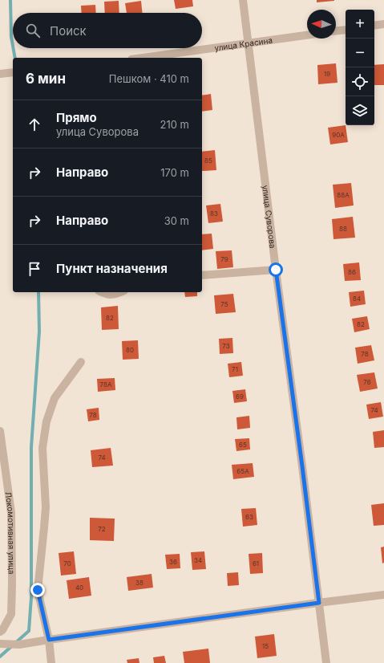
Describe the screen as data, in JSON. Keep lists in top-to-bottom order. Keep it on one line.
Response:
{"streets":{"street":["улица Красина","улица Суворова","Локомотивная улица"]},"crossings":[["улица Красина","улица Суворова"]],"house_numbers":["19","90А","85","88А","83","88","79","86","84","75","82","82","73","80","78","71","76","78А","69","74","78","65","74","65А","63","72","34","36","70","61","38","40","15"],"north":"left","page":{"map_buttons":["+","−"],"search":"Поиск","heading":["6 мин","Пешком · 410 m"],"list":[["Прямо","улица Суворова","210 m"],["Направо","170 m"],["Направо","30 m"],"Пункт назначения"]}}
